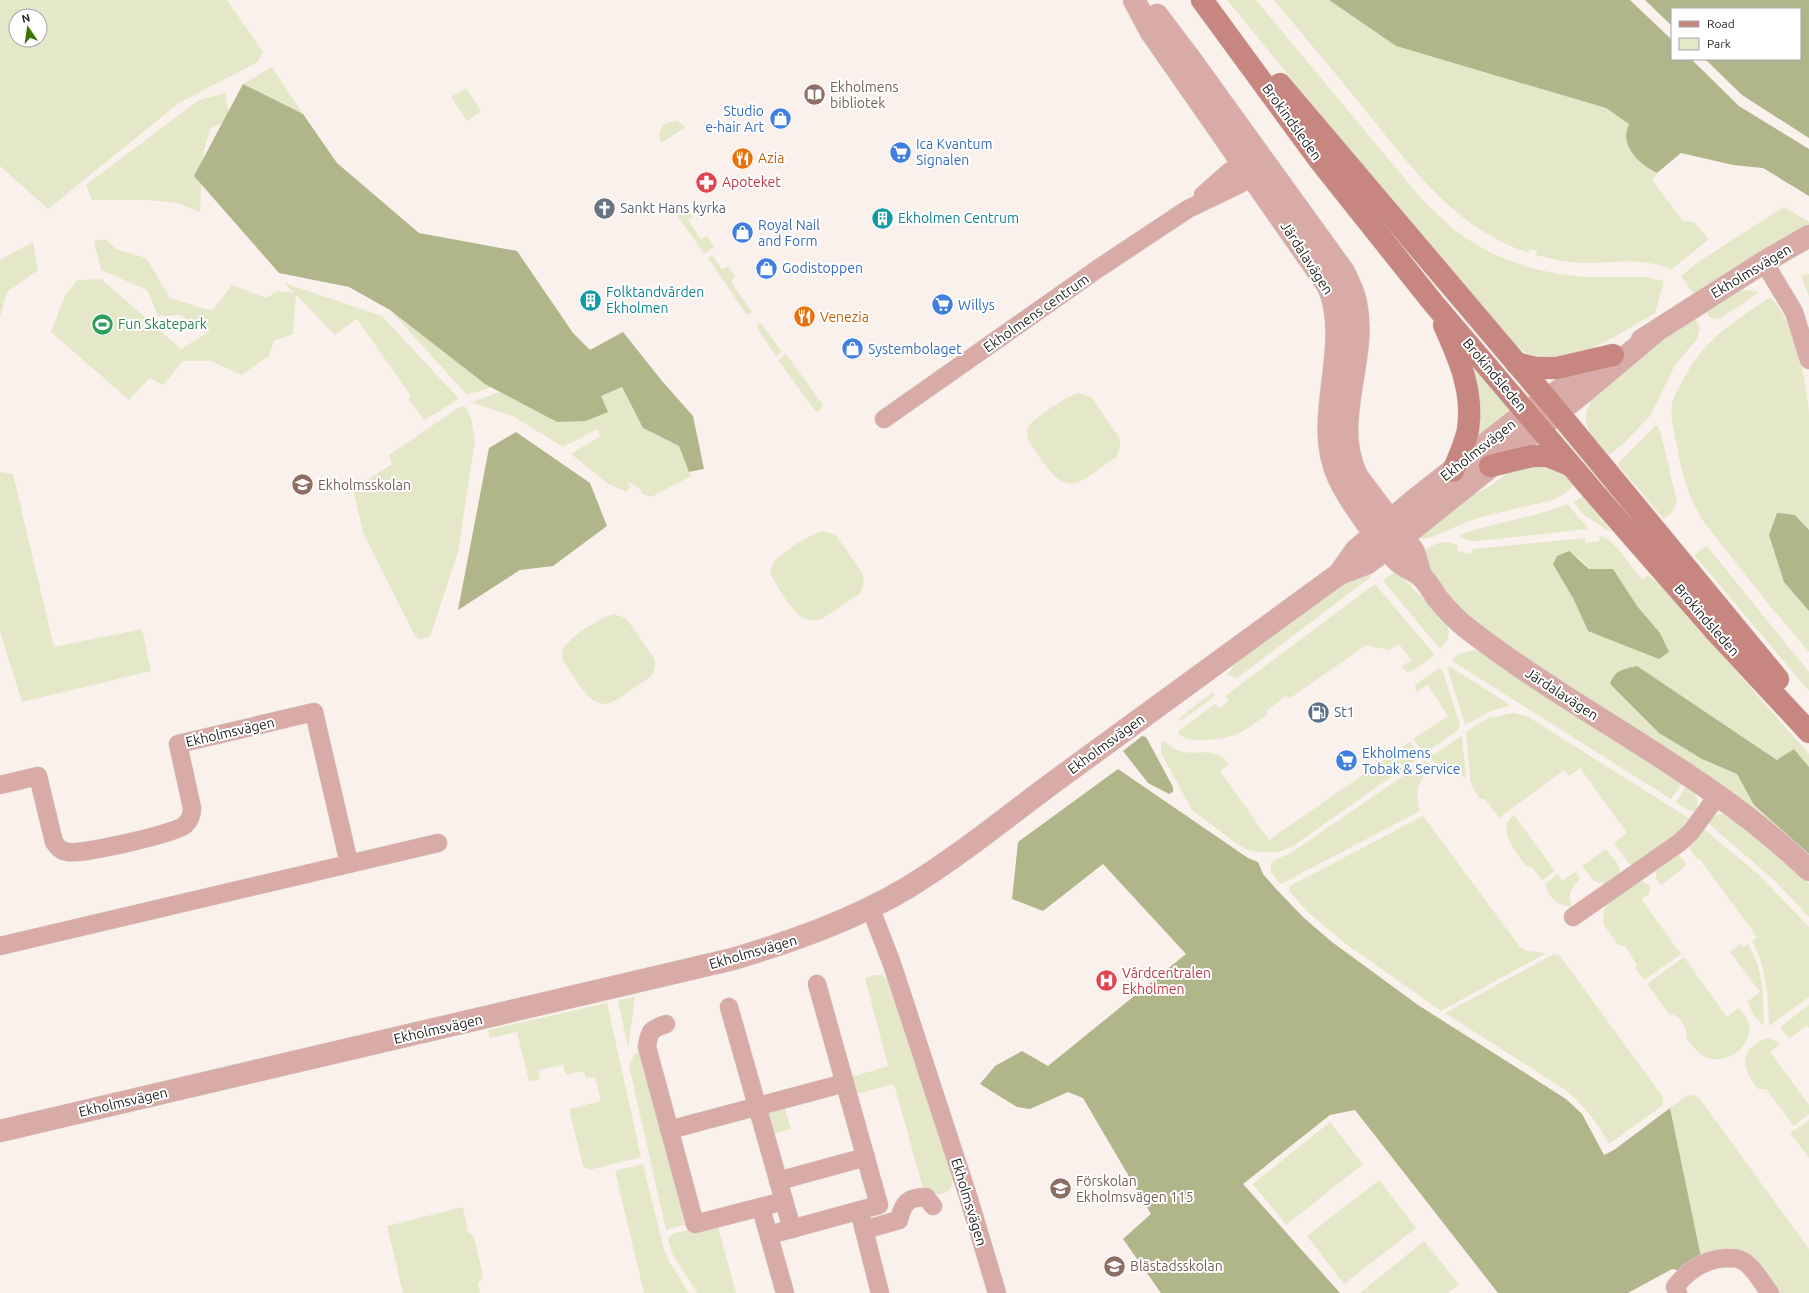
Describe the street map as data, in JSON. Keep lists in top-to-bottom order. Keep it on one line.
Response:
{"streets":{"main road":["Brokindsleden"],"street":["Järdalavägen","Ekholmsvägen","Ekholmens centrum"]},"crossings":[["Brokindsleden","Ekholmsvägen"],["Järdalavägen","Ekholmsvägen"],["Järdalavägen","Ekholmens centrum"]],"places":{"library":["Ekholmens bibliotek"],"shop":["Studio e-hair Art","Royal Nail and Form","Godistoppen","Systembolaget"],"supermarket":["Ica Kvantum Signalen","Willys","Ekholmens Tobak & Service"],"restaurant":["Azia","Venezia"],"pharmacy":["Apoteket"],"church":["Sankt Hans kyrka"],"building":["Ekholmen Centrum","Folktandvården Ekholmen"],"sports":["Fun Skatepark"],"school or university":["Ekholmsskolan","Förskolan Ekholmsvägen 115","Blästadsskolan"],"fuel station":["St1"],"hospital":["Vårdcentralen Ekholmen"]},"legend":["Road","Park"],"north":"top"}
